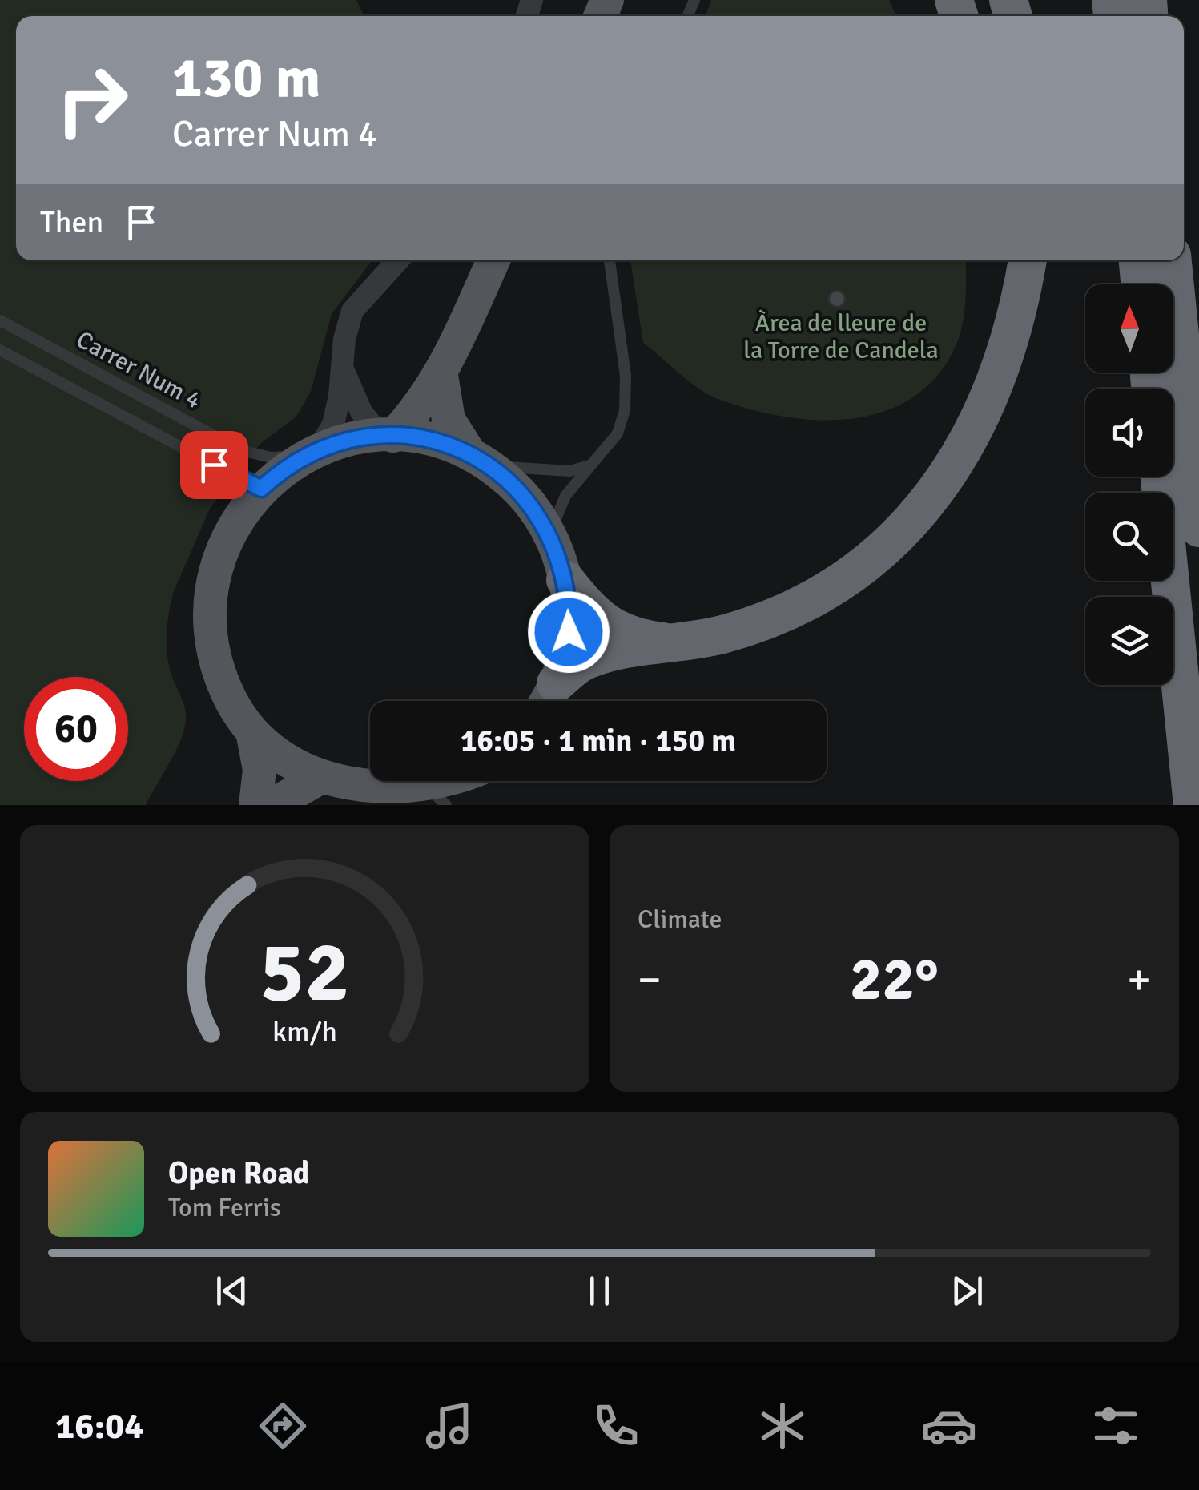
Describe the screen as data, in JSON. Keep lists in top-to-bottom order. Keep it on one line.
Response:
{"streets":{"lane":["Carrer Num 4"]},"parks":["Àrea de lleure de la Torre de Candela"],"north":"top","page":{"turn":["130 m","Carrer Num 4"],"then":"Then","limit":"60","trip":"16:05 · 1 min · 150 m","tile":"Climate","heat":["−","22°","+"],"song":["Open Road","Tom Ferris"],"tabs":"16:04","gauge":["52","km/h"]}}
